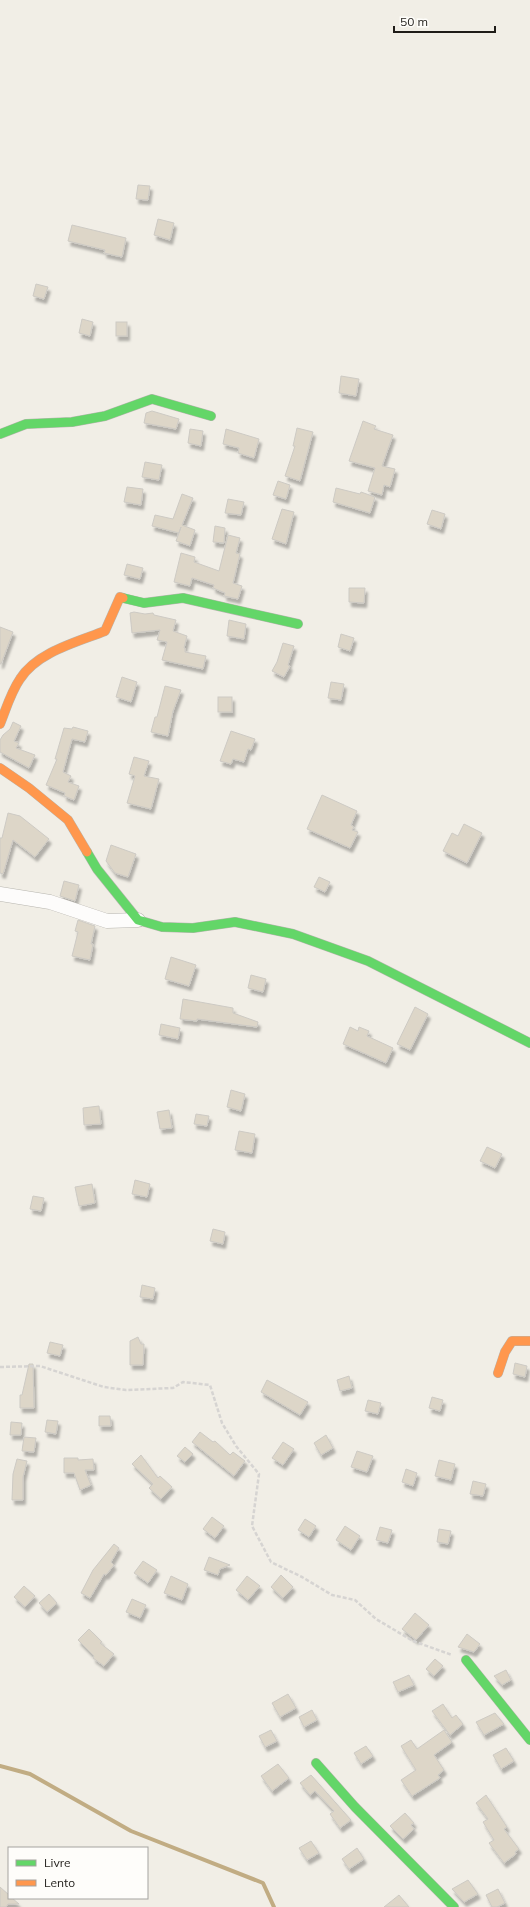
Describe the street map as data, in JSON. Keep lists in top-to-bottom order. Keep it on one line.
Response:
{"legend":["Livre","Lento"],"scale_bar":"50 m"}
